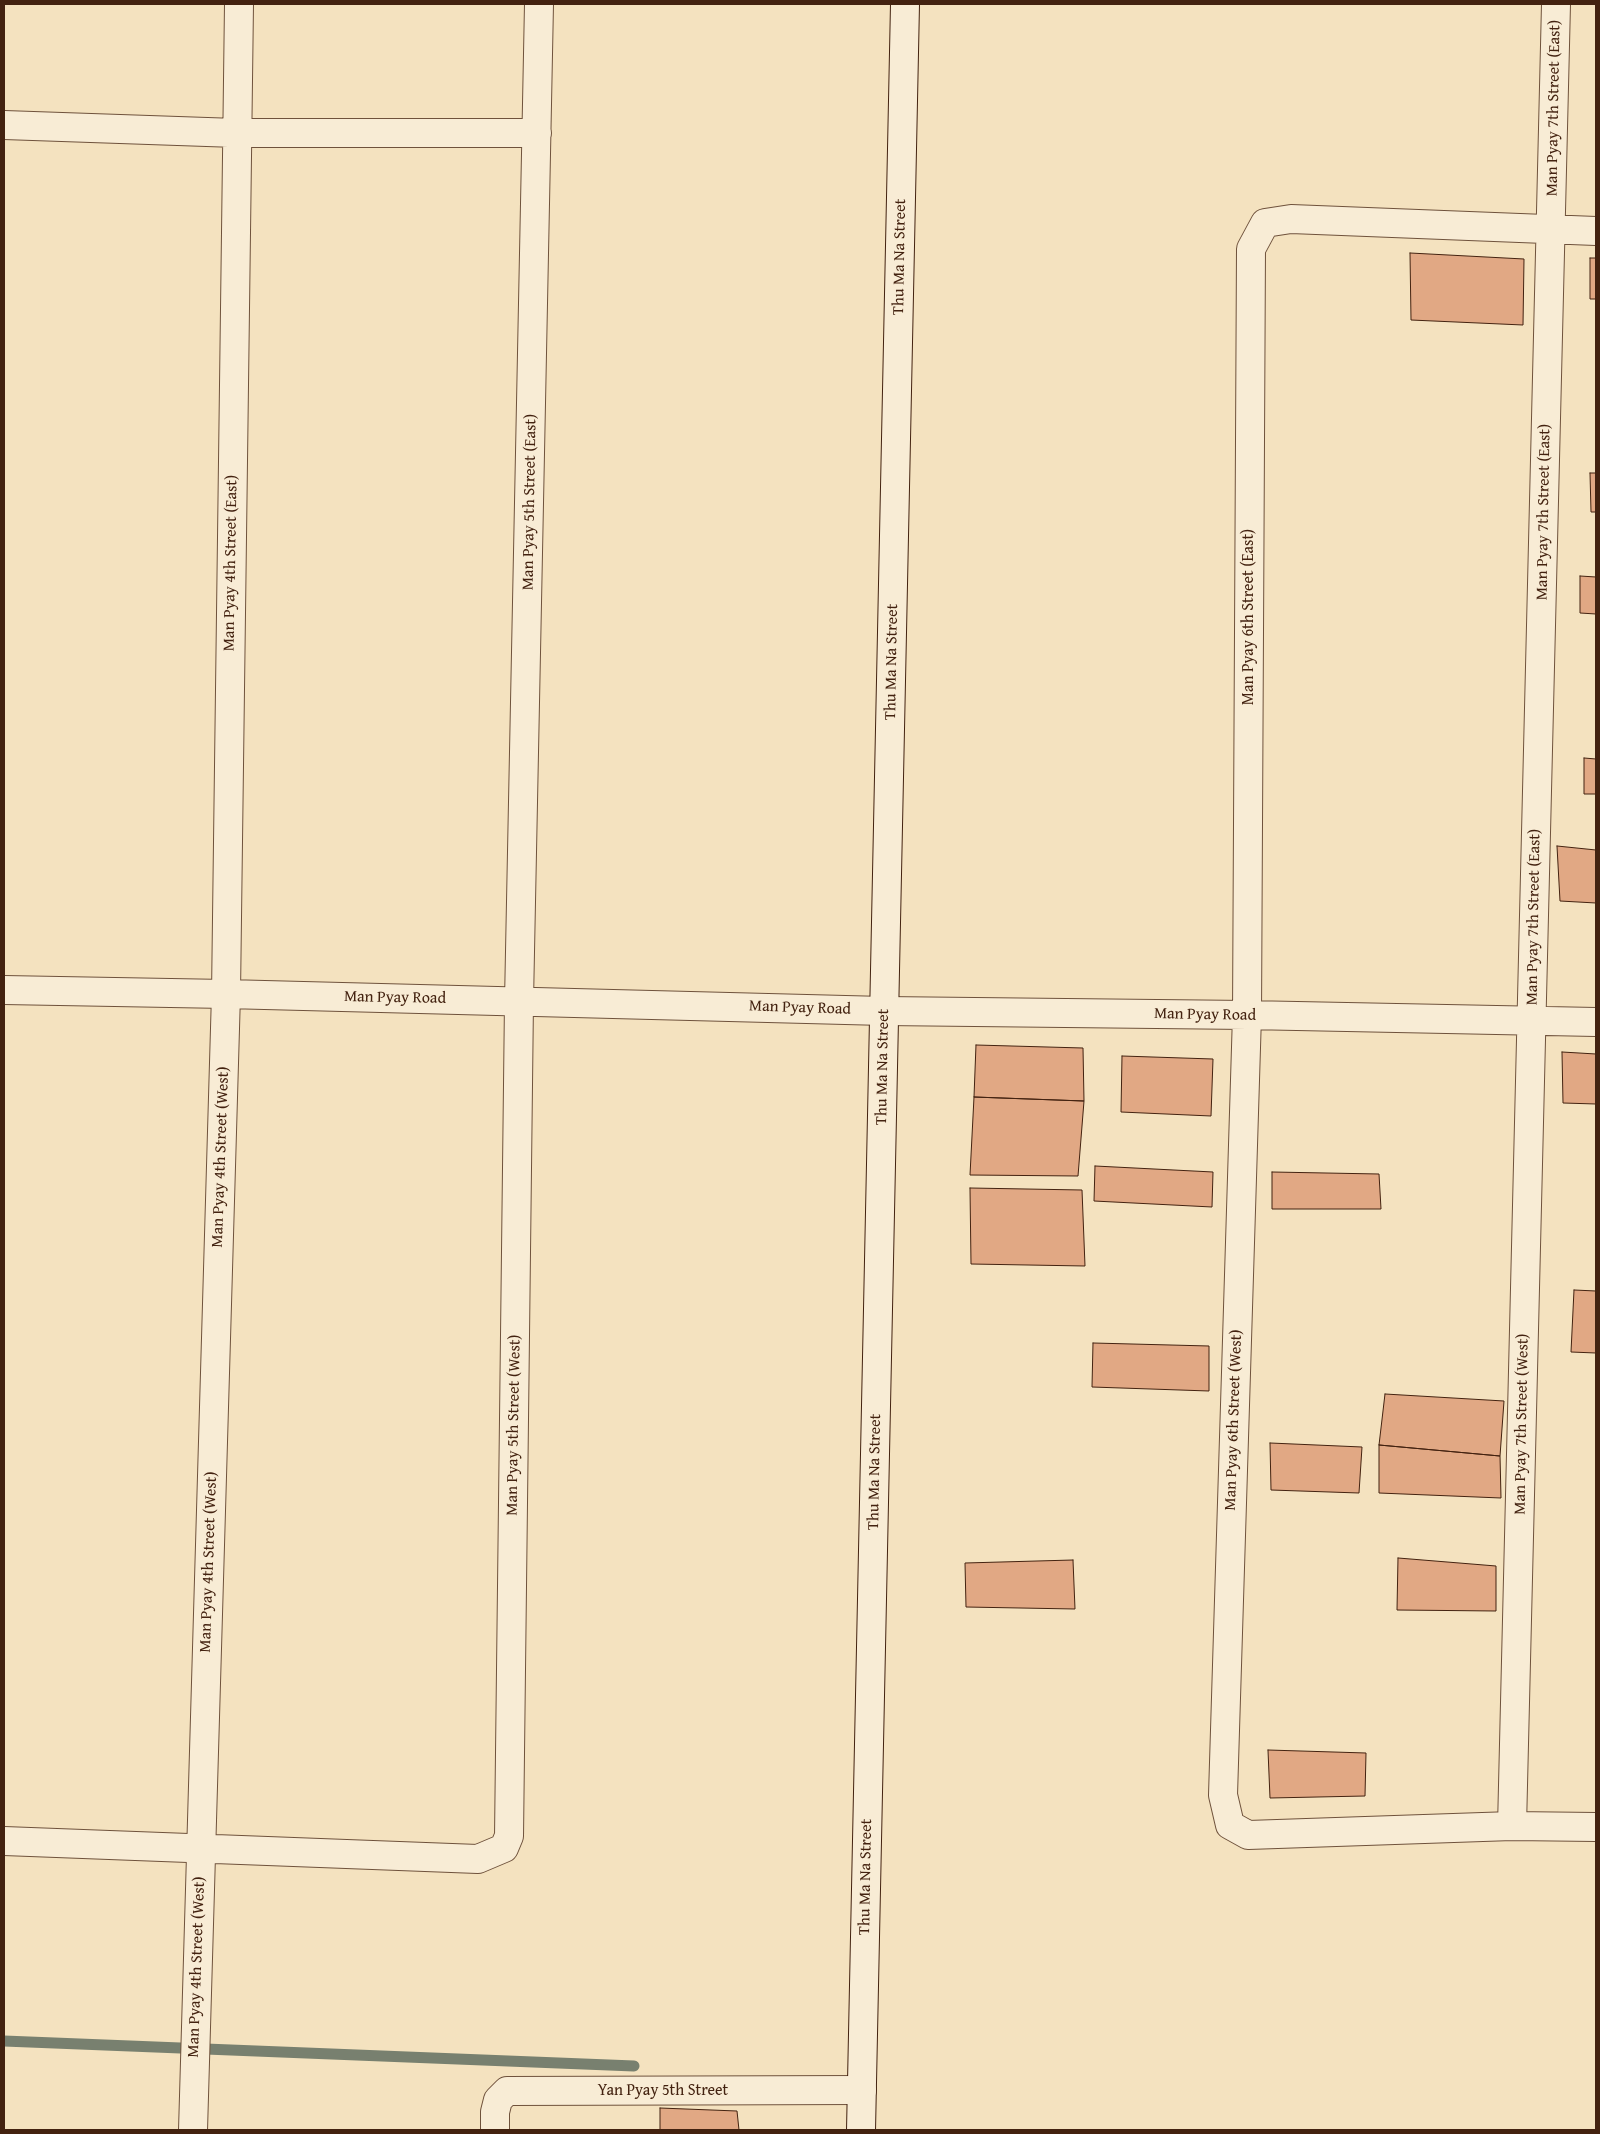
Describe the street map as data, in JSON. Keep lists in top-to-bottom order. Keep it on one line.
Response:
{"streets":{"street":["Man Pyay 7th Street (East)","Thu Ma Na Street","Man Pyay 5th Street (East)","Man Pyay 4th Street (East)","Man Pyay 6th Street (East)","Man Pyay Road","Man Pyay 4th Street (West)","Man Pyay 6th Street (West)","Man Pyay 7th Street (West)","Man Pyay 5th Street (West)","Yan Pyay 5th Street"]},"crossings":[["Man Pyay 7th Street (East)","Man Pyay 6th Street (East)"],["Man Pyay 7th Street (East)","Man Pyay Road"],["Man Pyay 7th Street (East)","Man Pyay 7th Street (West)"],["Thu Ma Na Street","Man Pyay Road"],["Thu Ma Na Street","Yan Pyay 5th Street"],["Man Pyay 5th Street (East)","Man Pyay Road"],["Man Pyay 5th Street (East)","Man Pyay 5th Street (West)"],["Man Pyay 4th Street (East)","Man Pyay Road"],["Man Pyay 4th Street (East)","Man Pyay 4th Street (West)"],["Man Pyay 6th Street (East)","Man Pyay Road"],["Man Pyay 6th Street (East)","Man Pyay 6th Street (West)"],["Man Pyay Road","Man Pyay 4th Street (West)"],["Man Pyay Road","Man Pyay 6th Street (West)"],["Man Pyay Road","Man Pyay 7th Street (West)"],["Man Pyay Road","Man Pyay 5th Street (West)"],["Man Pyay 4th Street (West)","Man Pyay 5th Street (West)"],["Man Pyay 6th Street (West)","Man Pyay 7th Street (West)"]]}
